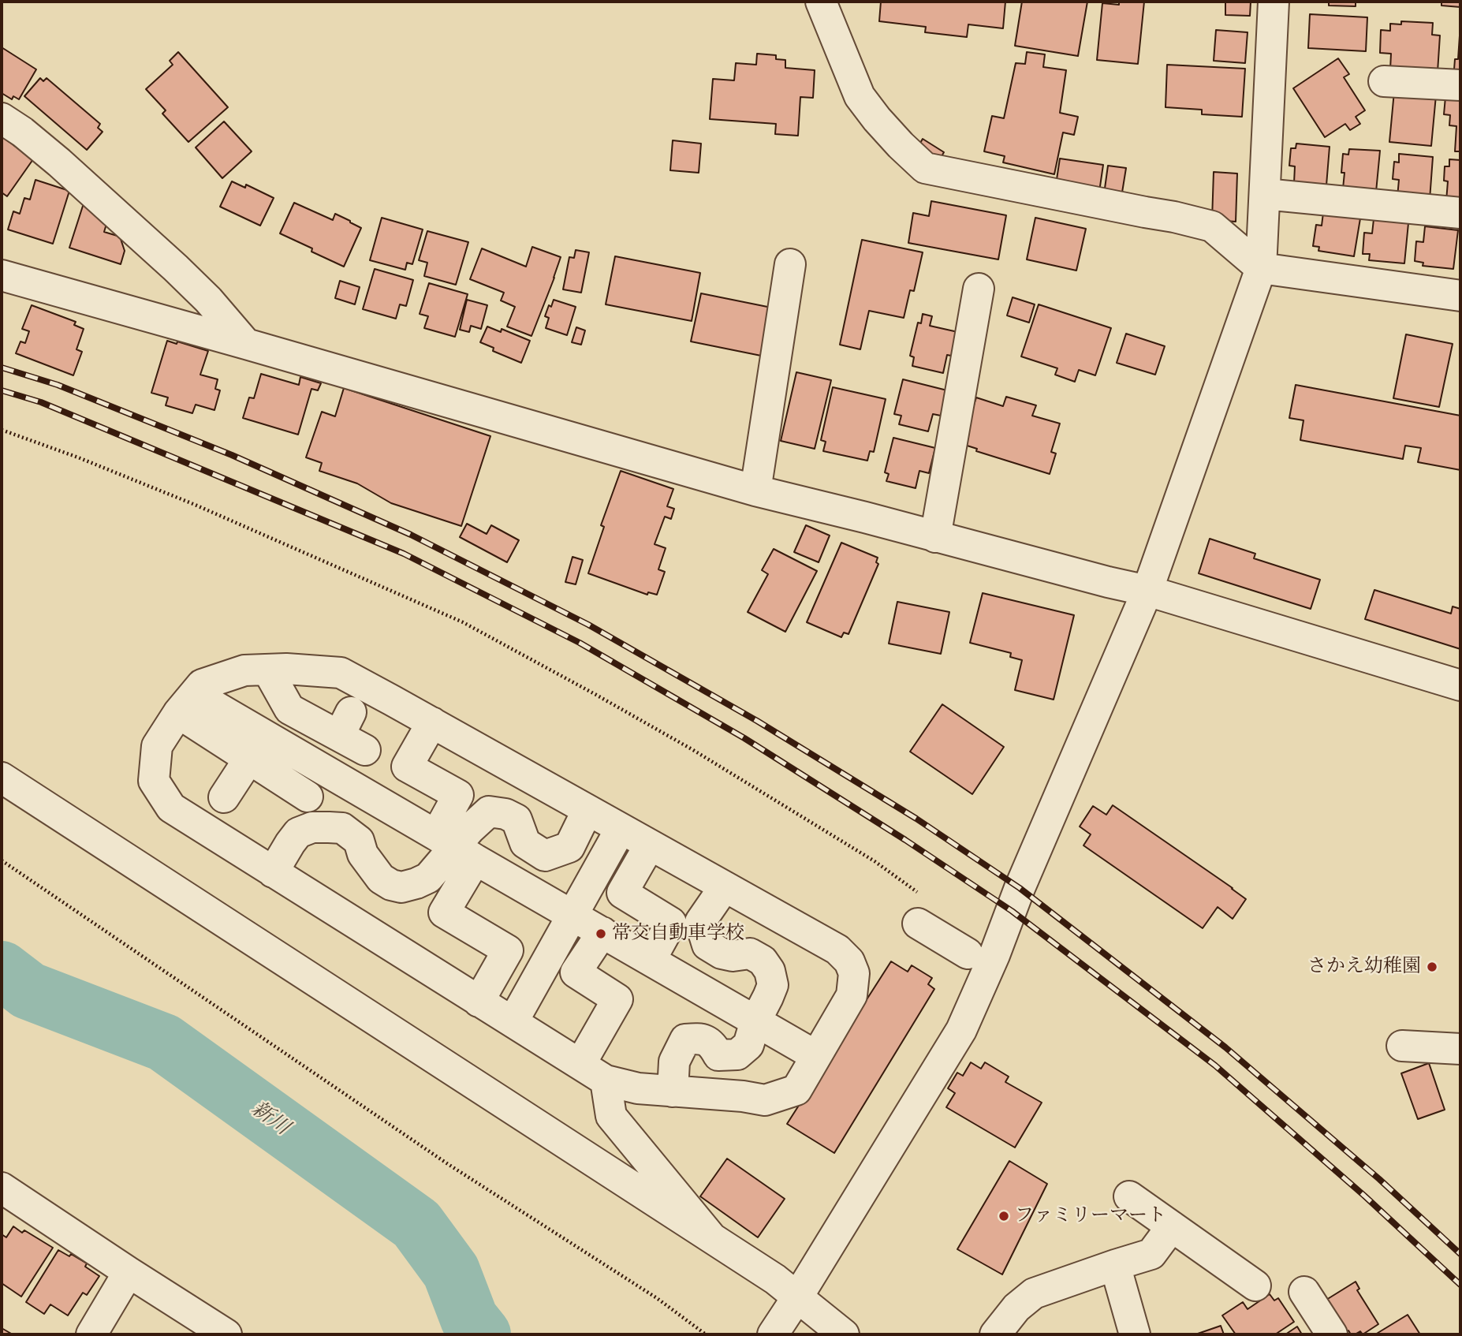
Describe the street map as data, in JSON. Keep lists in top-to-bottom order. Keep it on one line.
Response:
{"water":["新川"],"places":["常交自動車学校","さかえ幼稚園","ファミリーマート"]}
